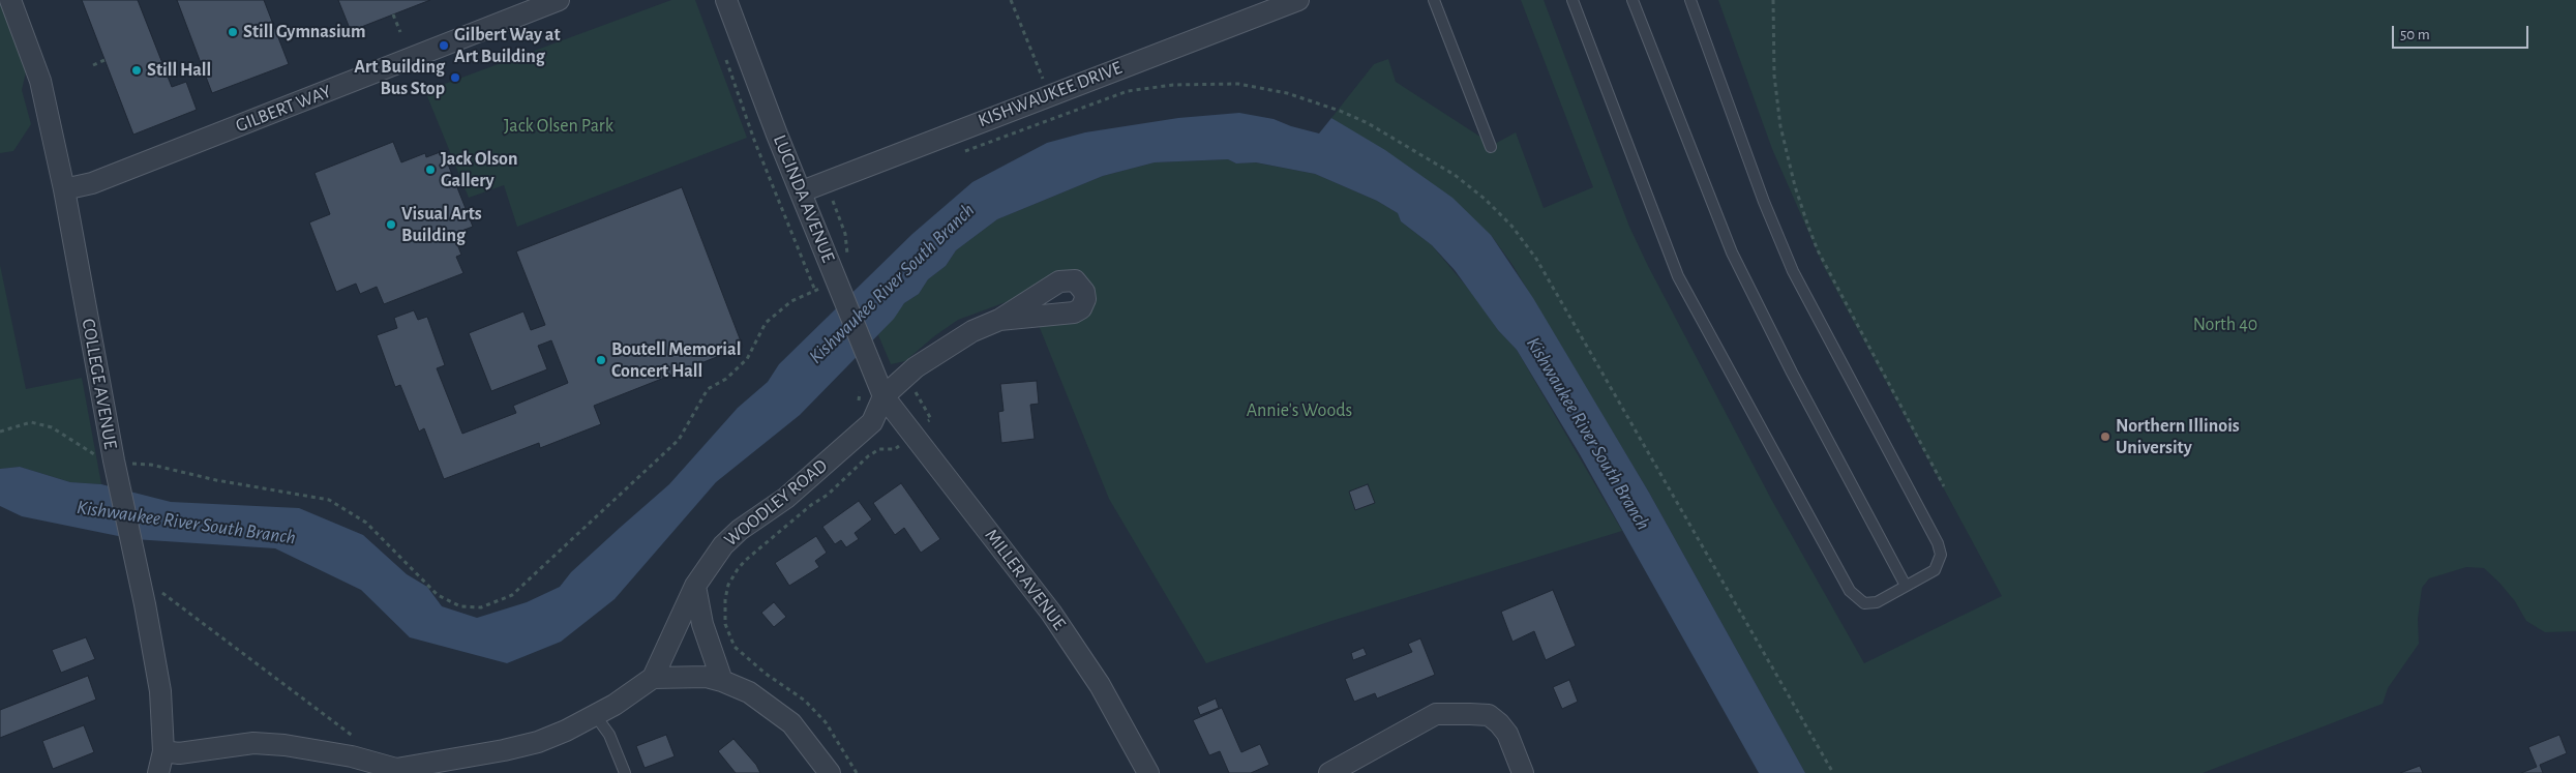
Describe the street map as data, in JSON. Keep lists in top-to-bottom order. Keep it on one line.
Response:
{"streets":{"street":["KISHWAUKEE DRIVE","GILBERT WAY","LUCINDA AVENUE","COLLEGE AVENUE","WOODLEY ROAD","MILLER AVENUE"]},"crossings":[["KISHWAUKEE DRIVE","LUCINDA AVENUE"],["GILBERT WAY","COLLEGE AVENUE"],["LUCINDA AVENUE","WOODLEY ROAD"],["LUCINDA AVENUE","MILLER AVENUE"],["WOODLEY ROAD","MILLER AVENUE"]],"water":["Kishwaukee River South Branch"],"parks":["Jack Olsen Park","North 40","Annie's Woods"],"places":["Still Gymnasium","Gilbert Way at Art Building","Still Hall","Art Building Bus Stop","Jack Olson Gallery","Visual Arts Building","Boutell Memorial Concert Hall","Northern Illinois University"],"scale_bar":"50 m"}
